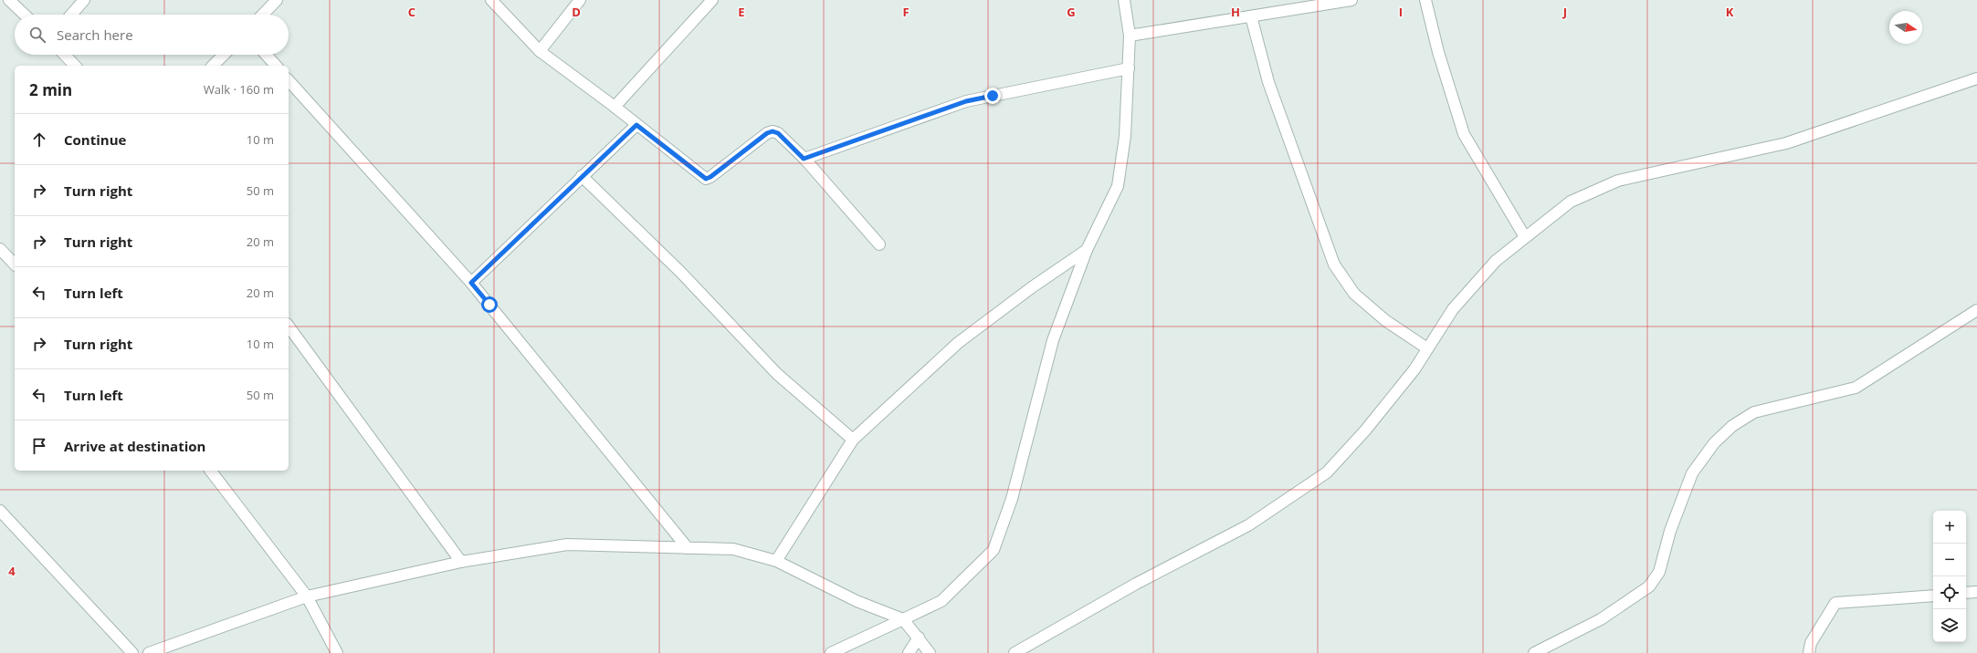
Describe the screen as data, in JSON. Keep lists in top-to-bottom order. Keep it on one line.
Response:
{"north":"right","page":{"search":"Search here","heading":["2 min","Walk · 160 m"],"list":[["Continue","10 m"],["Turn right","50 m"],["Turn right","20 m"],["Turn left","20 m"],["Turn right","10 m"],["Turn left","50 m"],"Arrive at destination"],"map_buttons":["+","−"]},"grid":{"columns":["C","D","E","F","G","H","I","J","K"],"rows":["4"]}}
